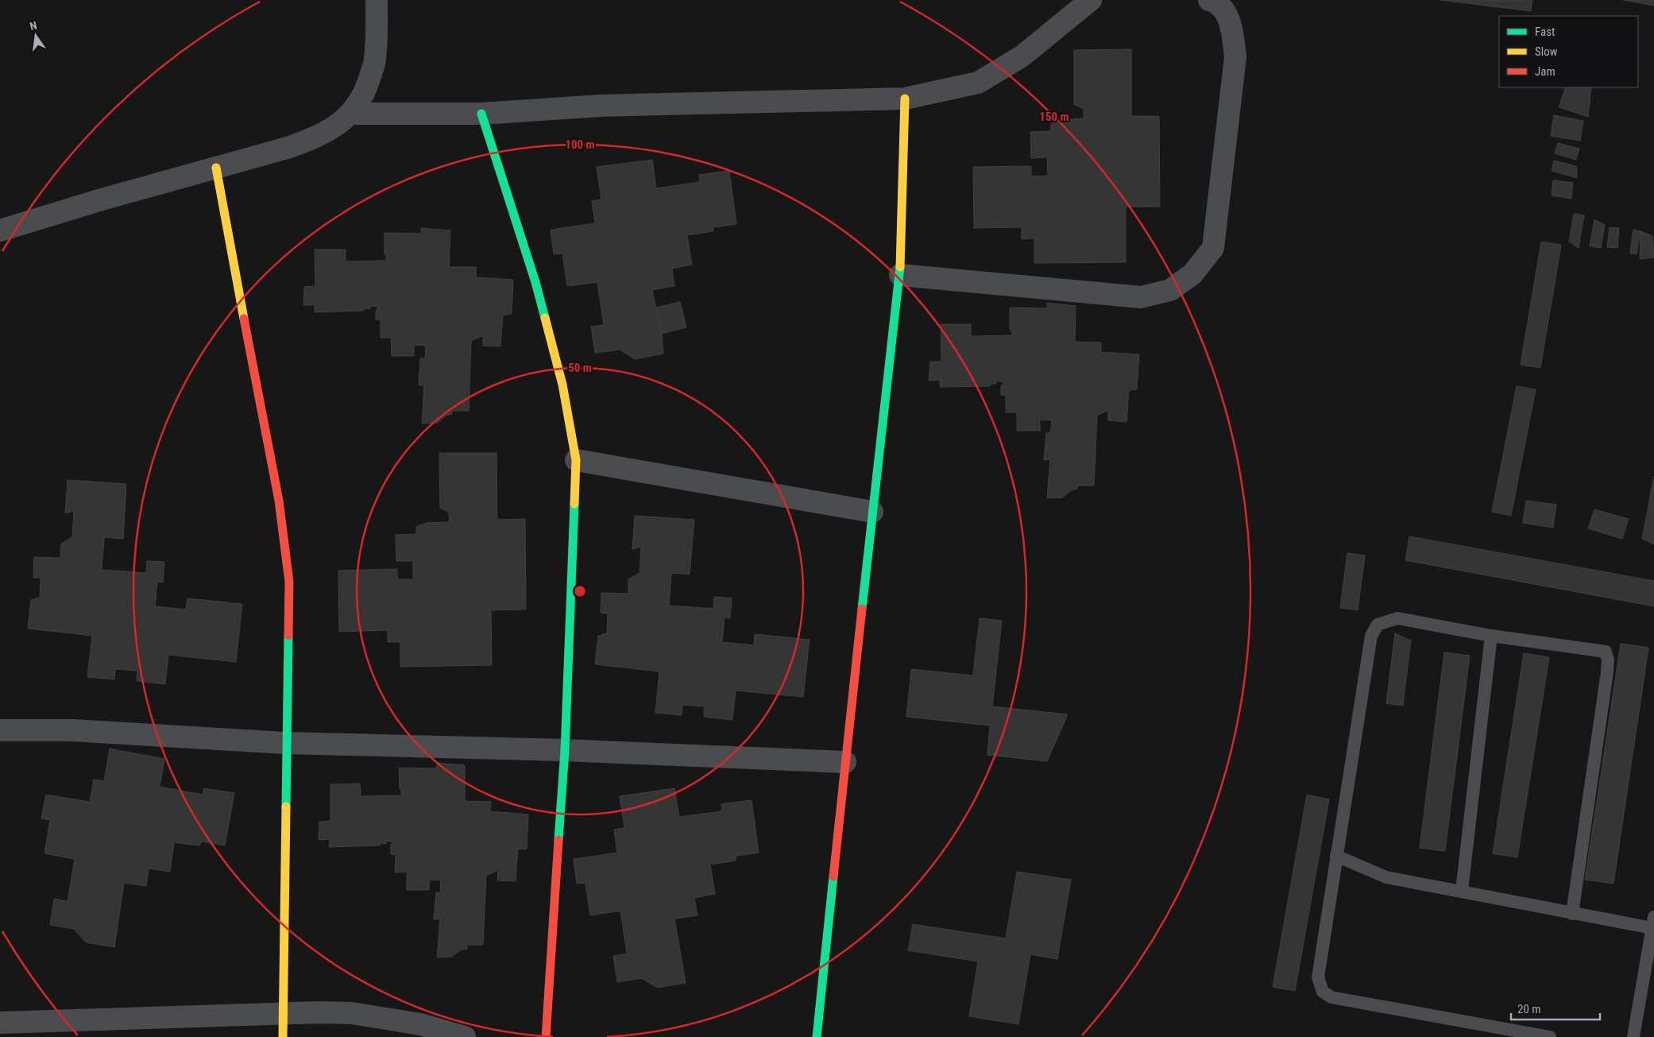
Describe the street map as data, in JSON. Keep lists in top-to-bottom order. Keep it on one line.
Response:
{"legend":["Fast","Slow","Jam"],"scale_bar":"20 m","north":"top","rings":["150 m","100 m","50 m"]}
